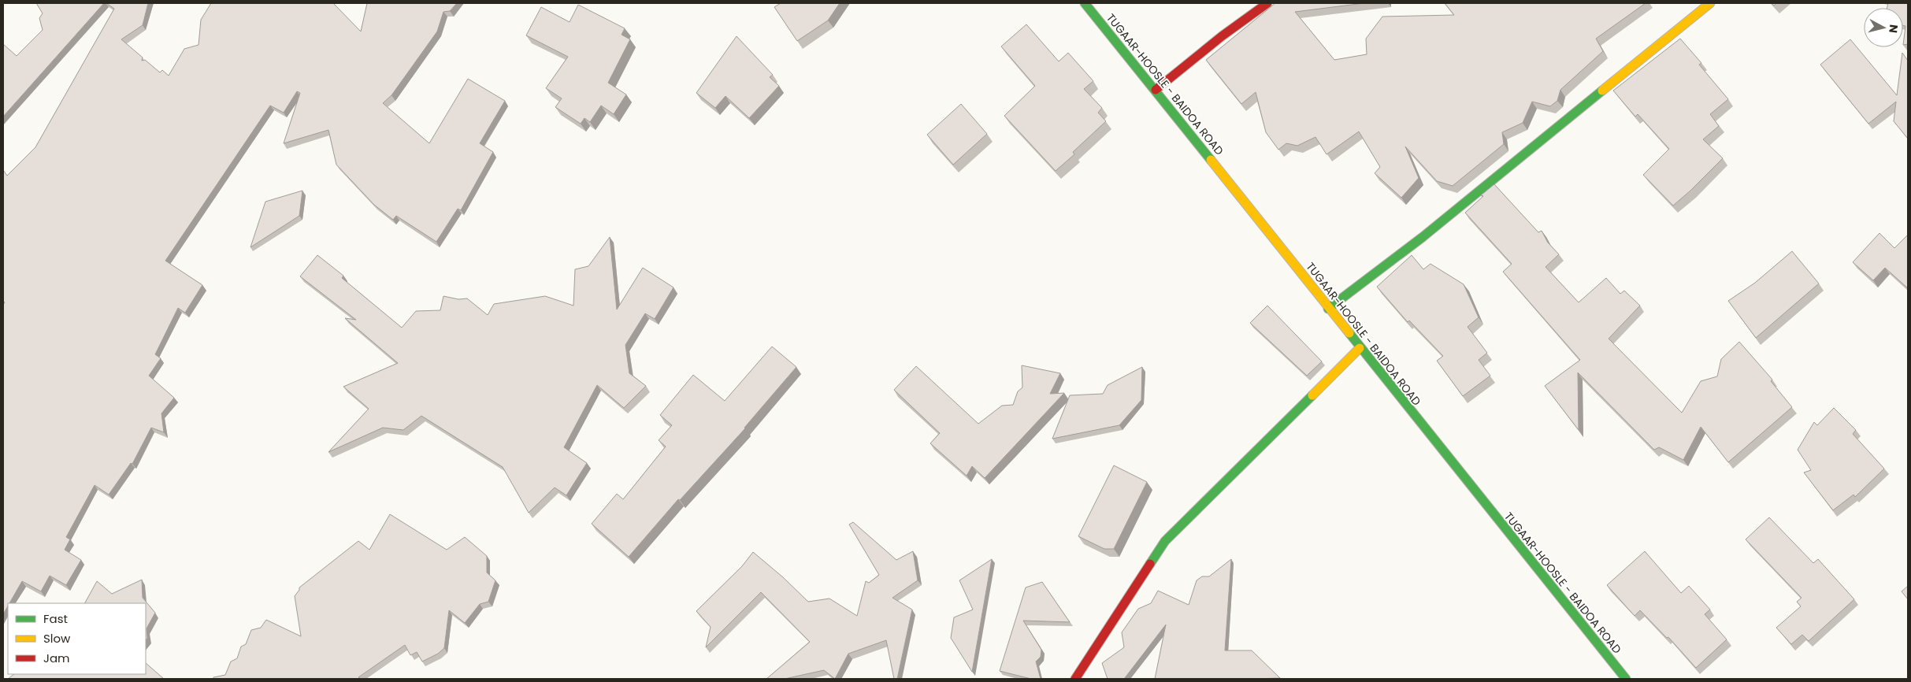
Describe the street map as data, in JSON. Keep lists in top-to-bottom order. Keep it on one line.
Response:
{"streets":{"street":["TUGAAR-HOOSLE - BAIDOA ROAD"]},"legend":["Fast","Slow","Jam"],"north":"right"}
